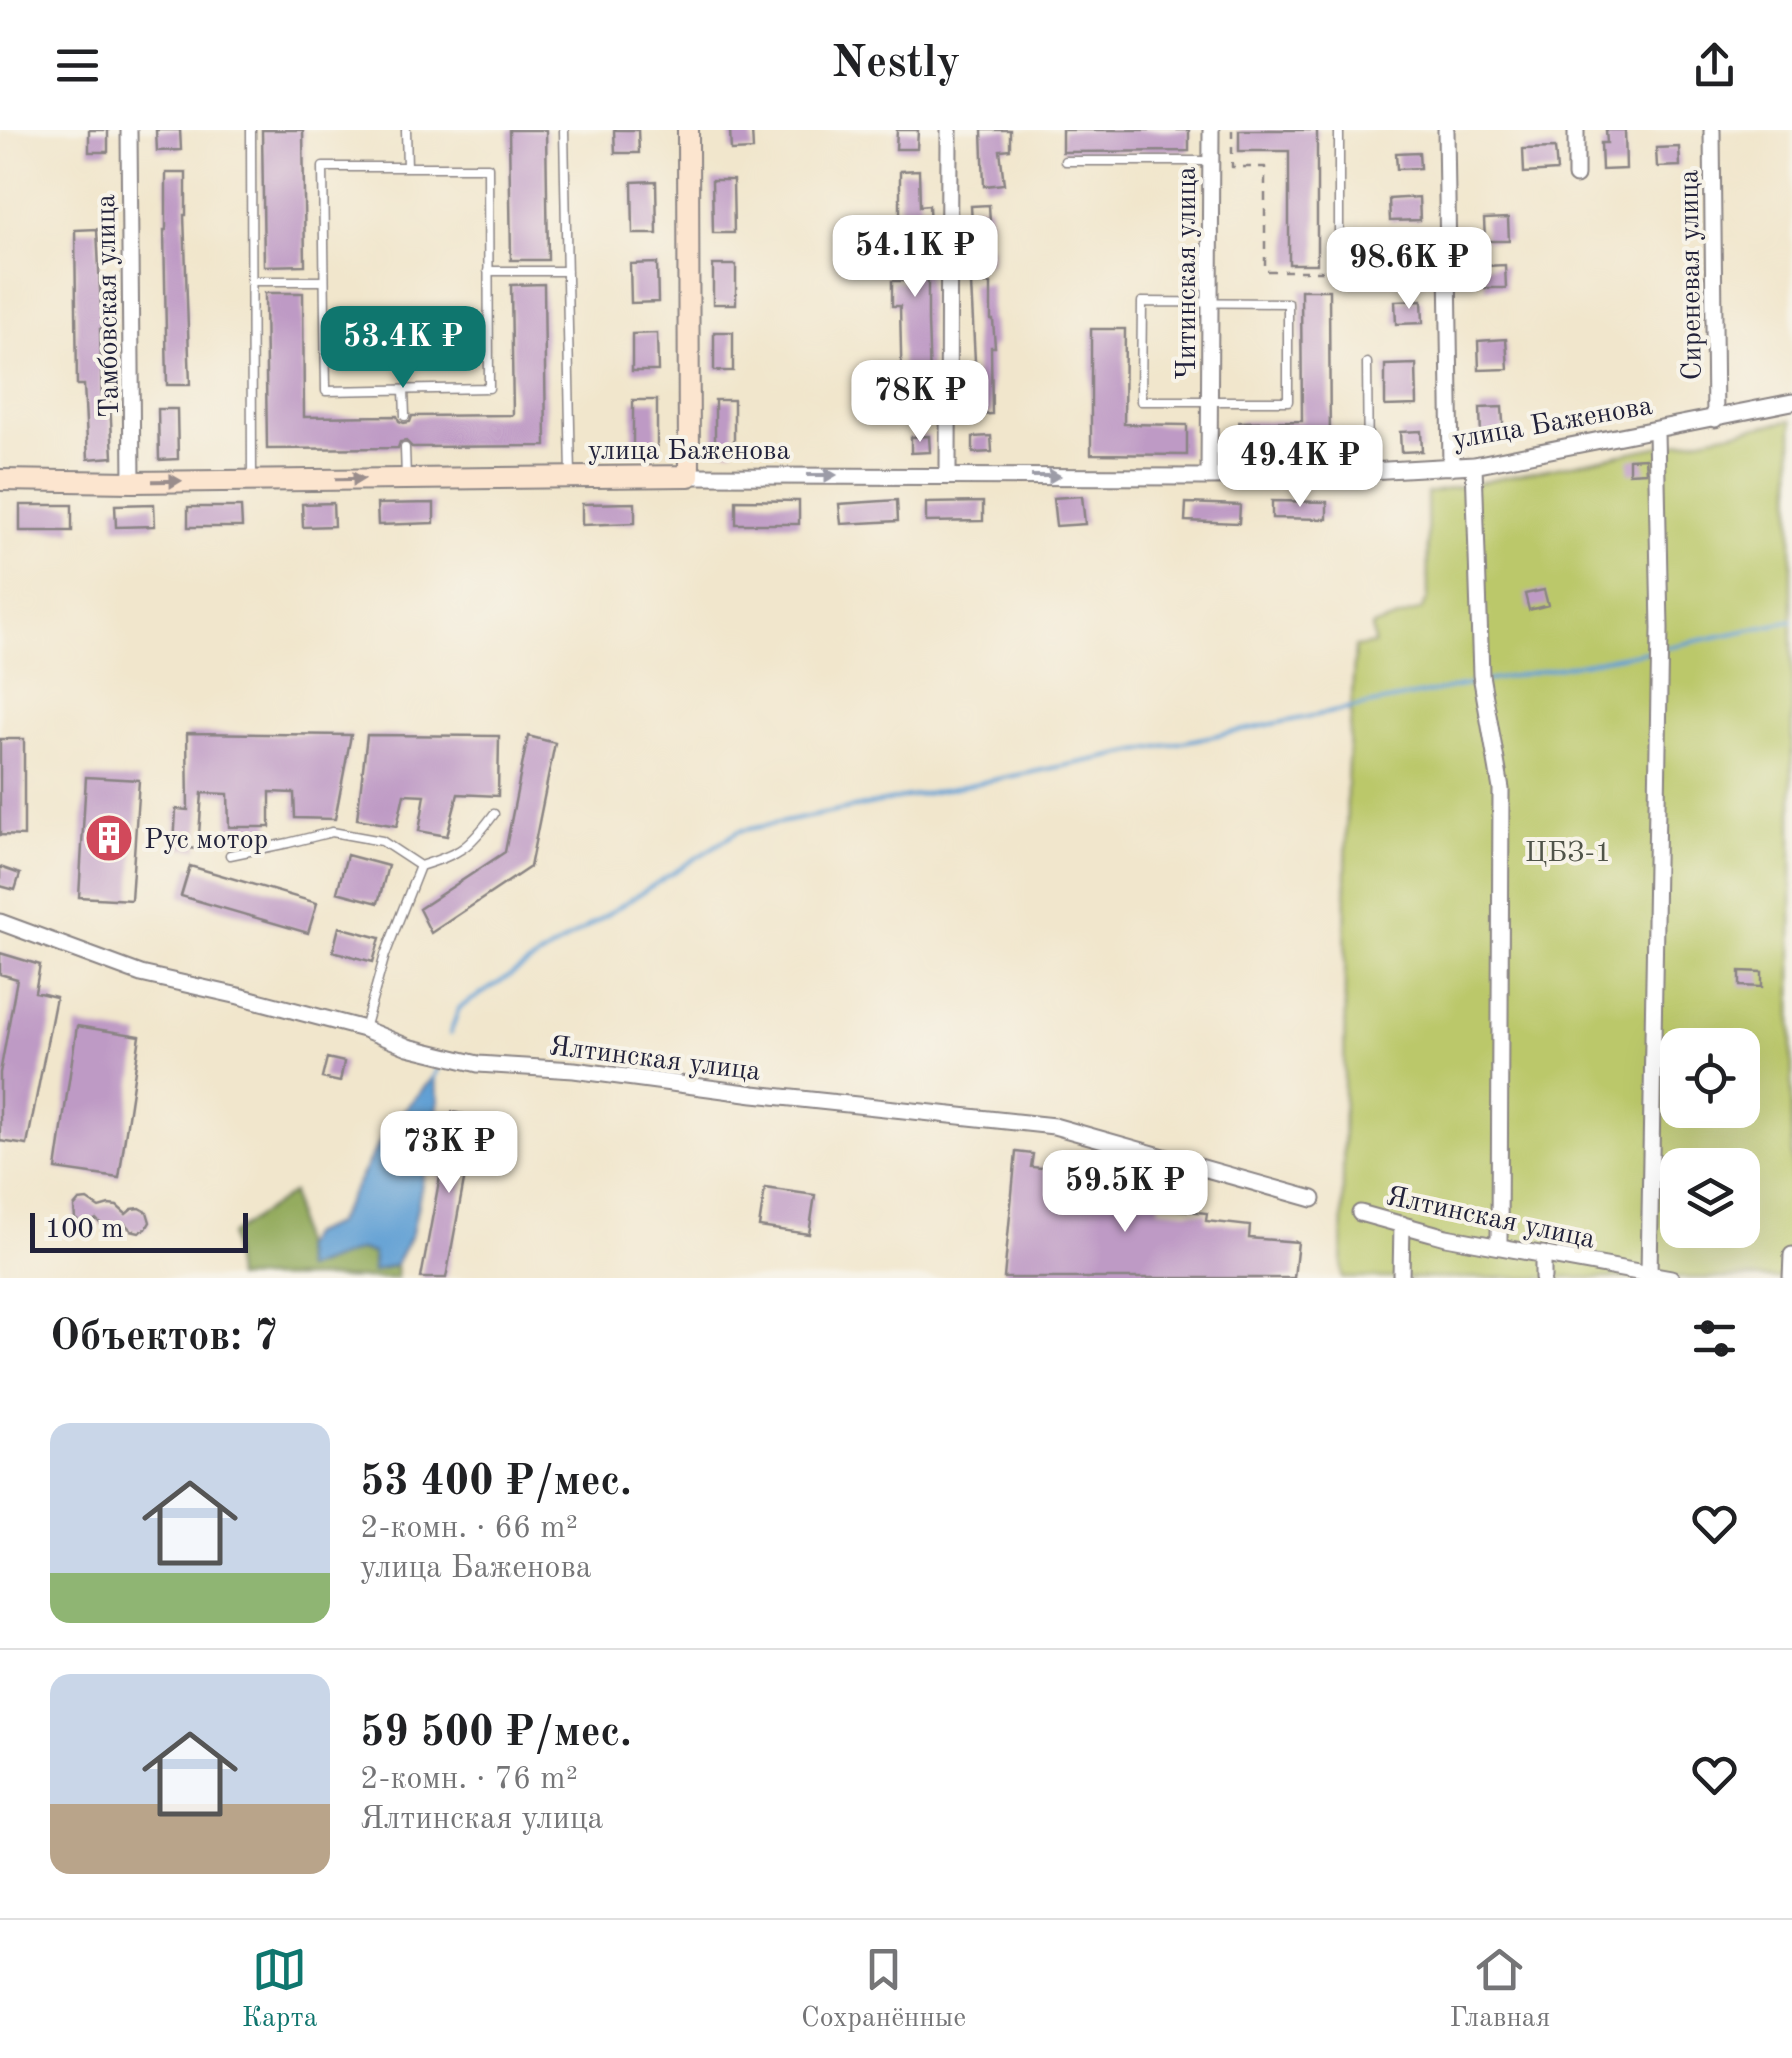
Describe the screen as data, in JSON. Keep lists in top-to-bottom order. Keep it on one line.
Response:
{"streets":{"street":["Читинская улица","Сиреневая улица","Тамбовская улица","улица Баженова","Ялтинская улица"]},"crossings":[["Читинская улица","улица Баженова"],["Сиреневая улица","улица Баженова"],["Тамбовская улица","улица Баженова"]],"one_way":["улица Баженова"],"parks":["ЦБЗ-1"],"places":{"building":["Рус мотор"]},"scale_bar":"100 m","page":{"header":"Nestly","price":["54.1K ₽","98.6K ₽","53.4K ₽","78K ₽","49.4K ₽","73K ₽","59.5K ₽"],"scale":"100 m","heading":"Объектов: 7","list":[{"name":"53 400 ₽/мес.","note":"2-комн. · 66 m² · улица Баженова"},{"name":"59 500 ₽/мес.","note":"2-комн. · 76 m² · Ялтинская улица"}],"tabs":["Карта","Сохранённые","Главная"]}}
